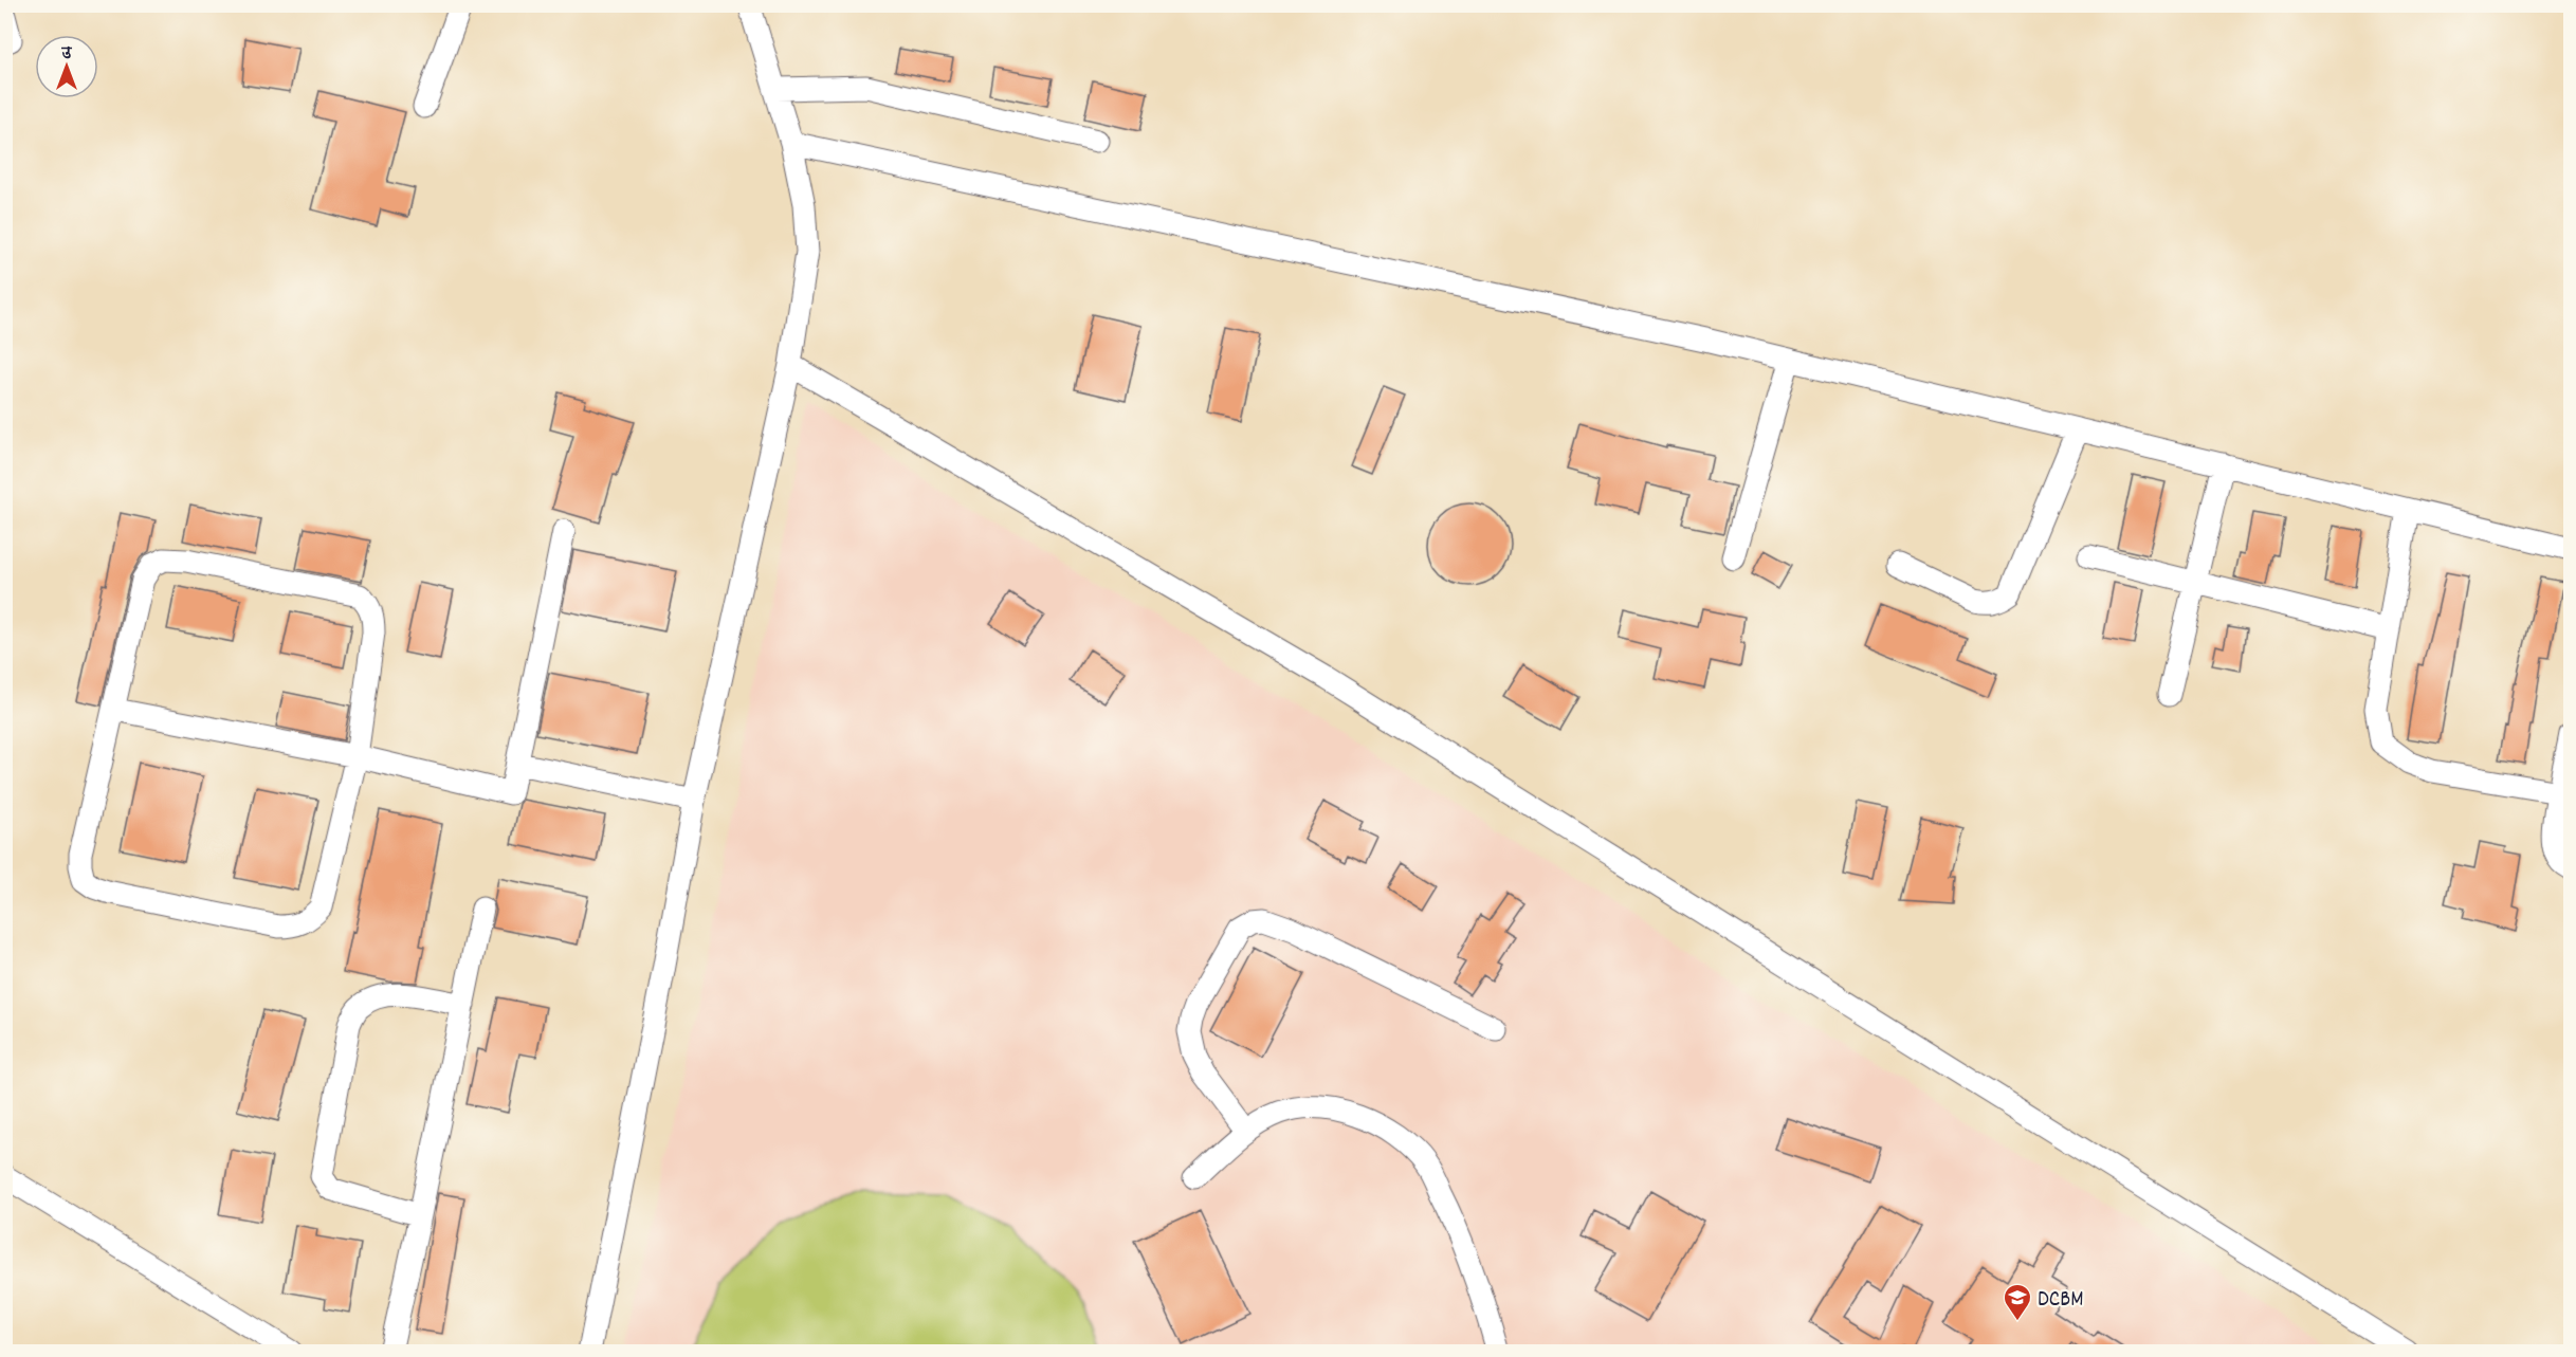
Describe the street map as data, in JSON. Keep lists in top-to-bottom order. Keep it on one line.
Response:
{"places":{"school or university":["DCBM"]},"north":"top"}
